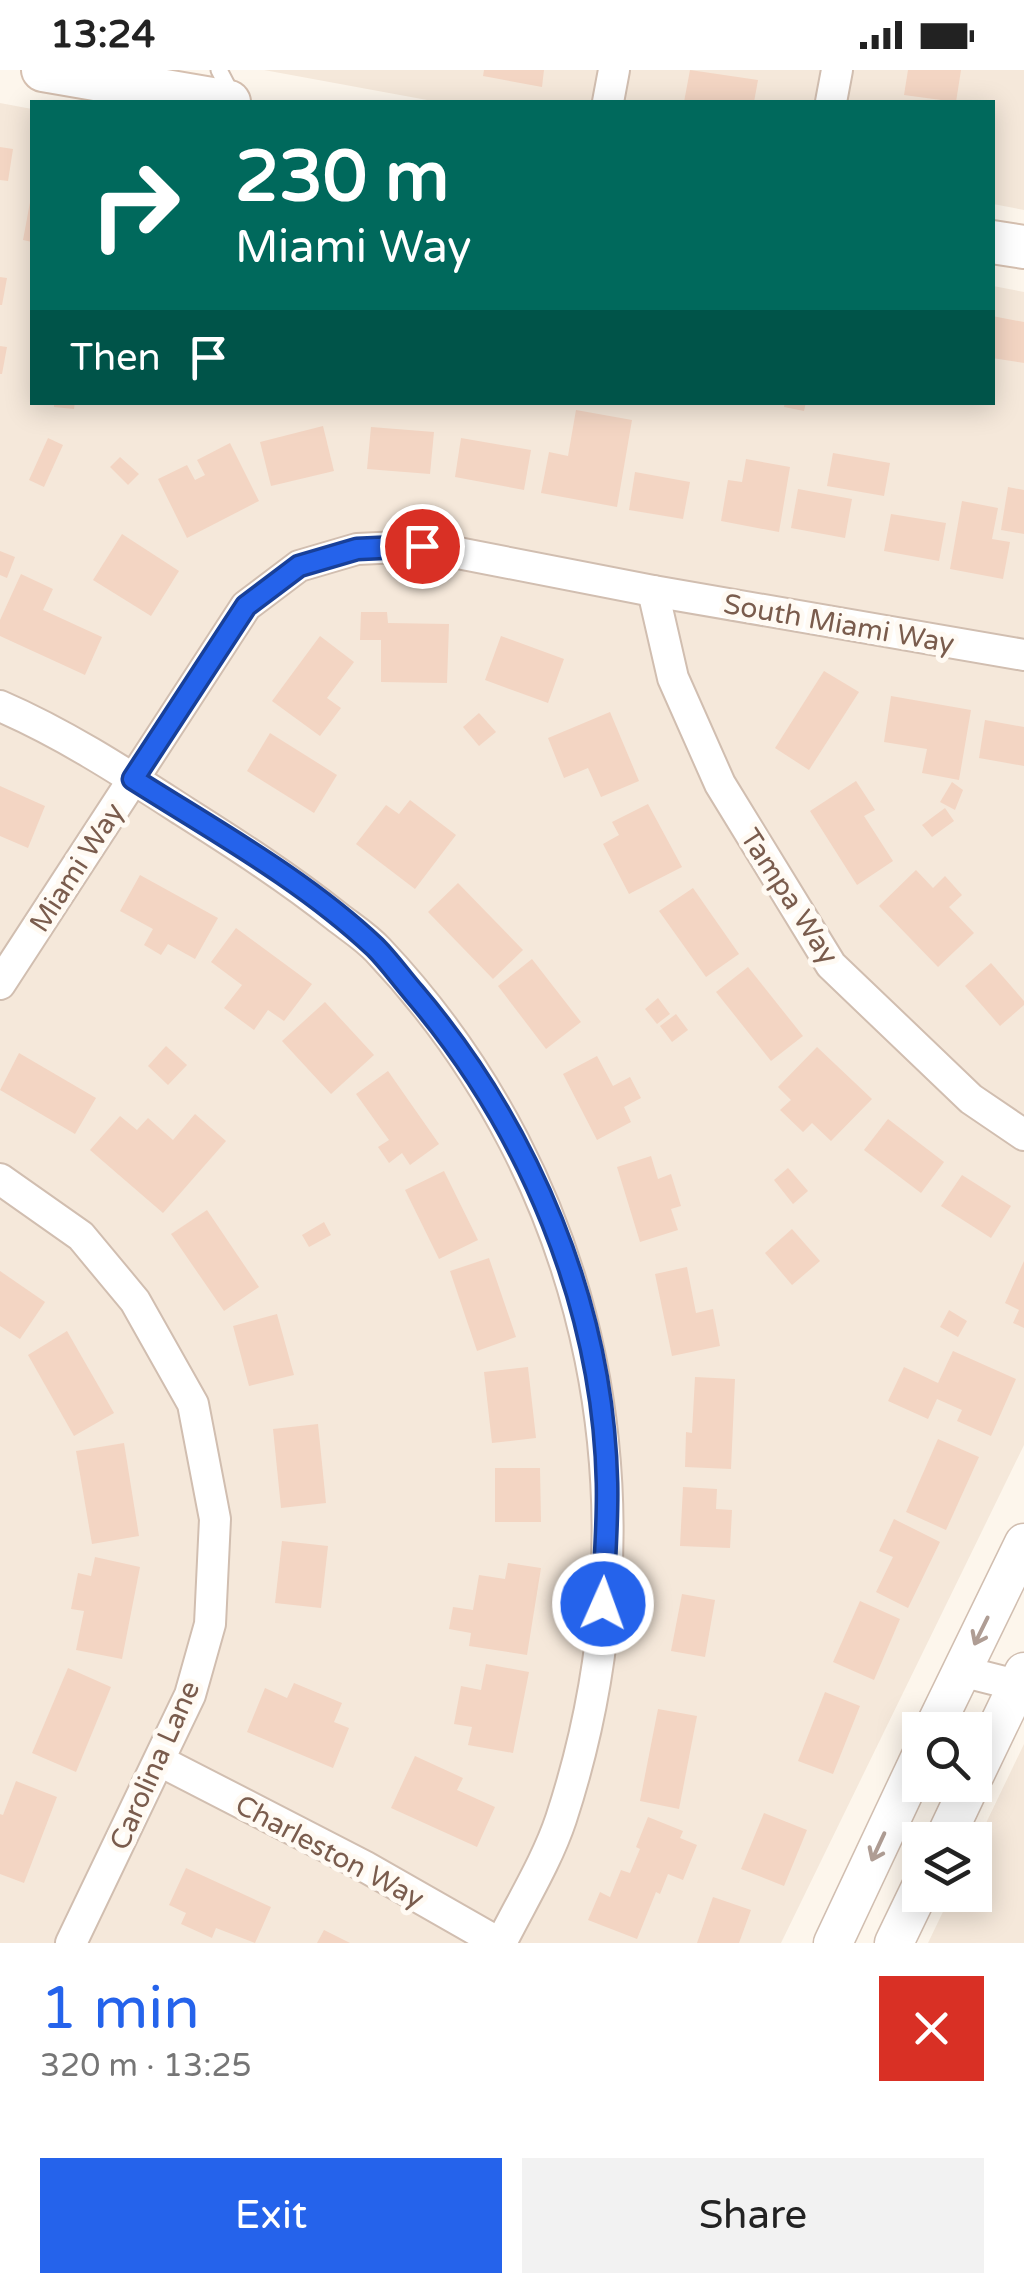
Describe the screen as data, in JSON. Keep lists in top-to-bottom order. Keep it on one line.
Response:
{"streets":{"street":["South Miami Way","Miami Way","Tampa Way","Carolina Lane","Charleston Way"]},"crossings":[["South Miami Way","Miami Way"],["South Miami Way","Tampa Way"],["Miami Way","Tampa Way"],["Carolina Lane","Charleston Way"]],"page":{"status":"13:24","turn":["230 m","Miami Way"],"then":"Then","heading":["1 min","320 m · 13:25"],"buttons":["Exit","Share"]}}
